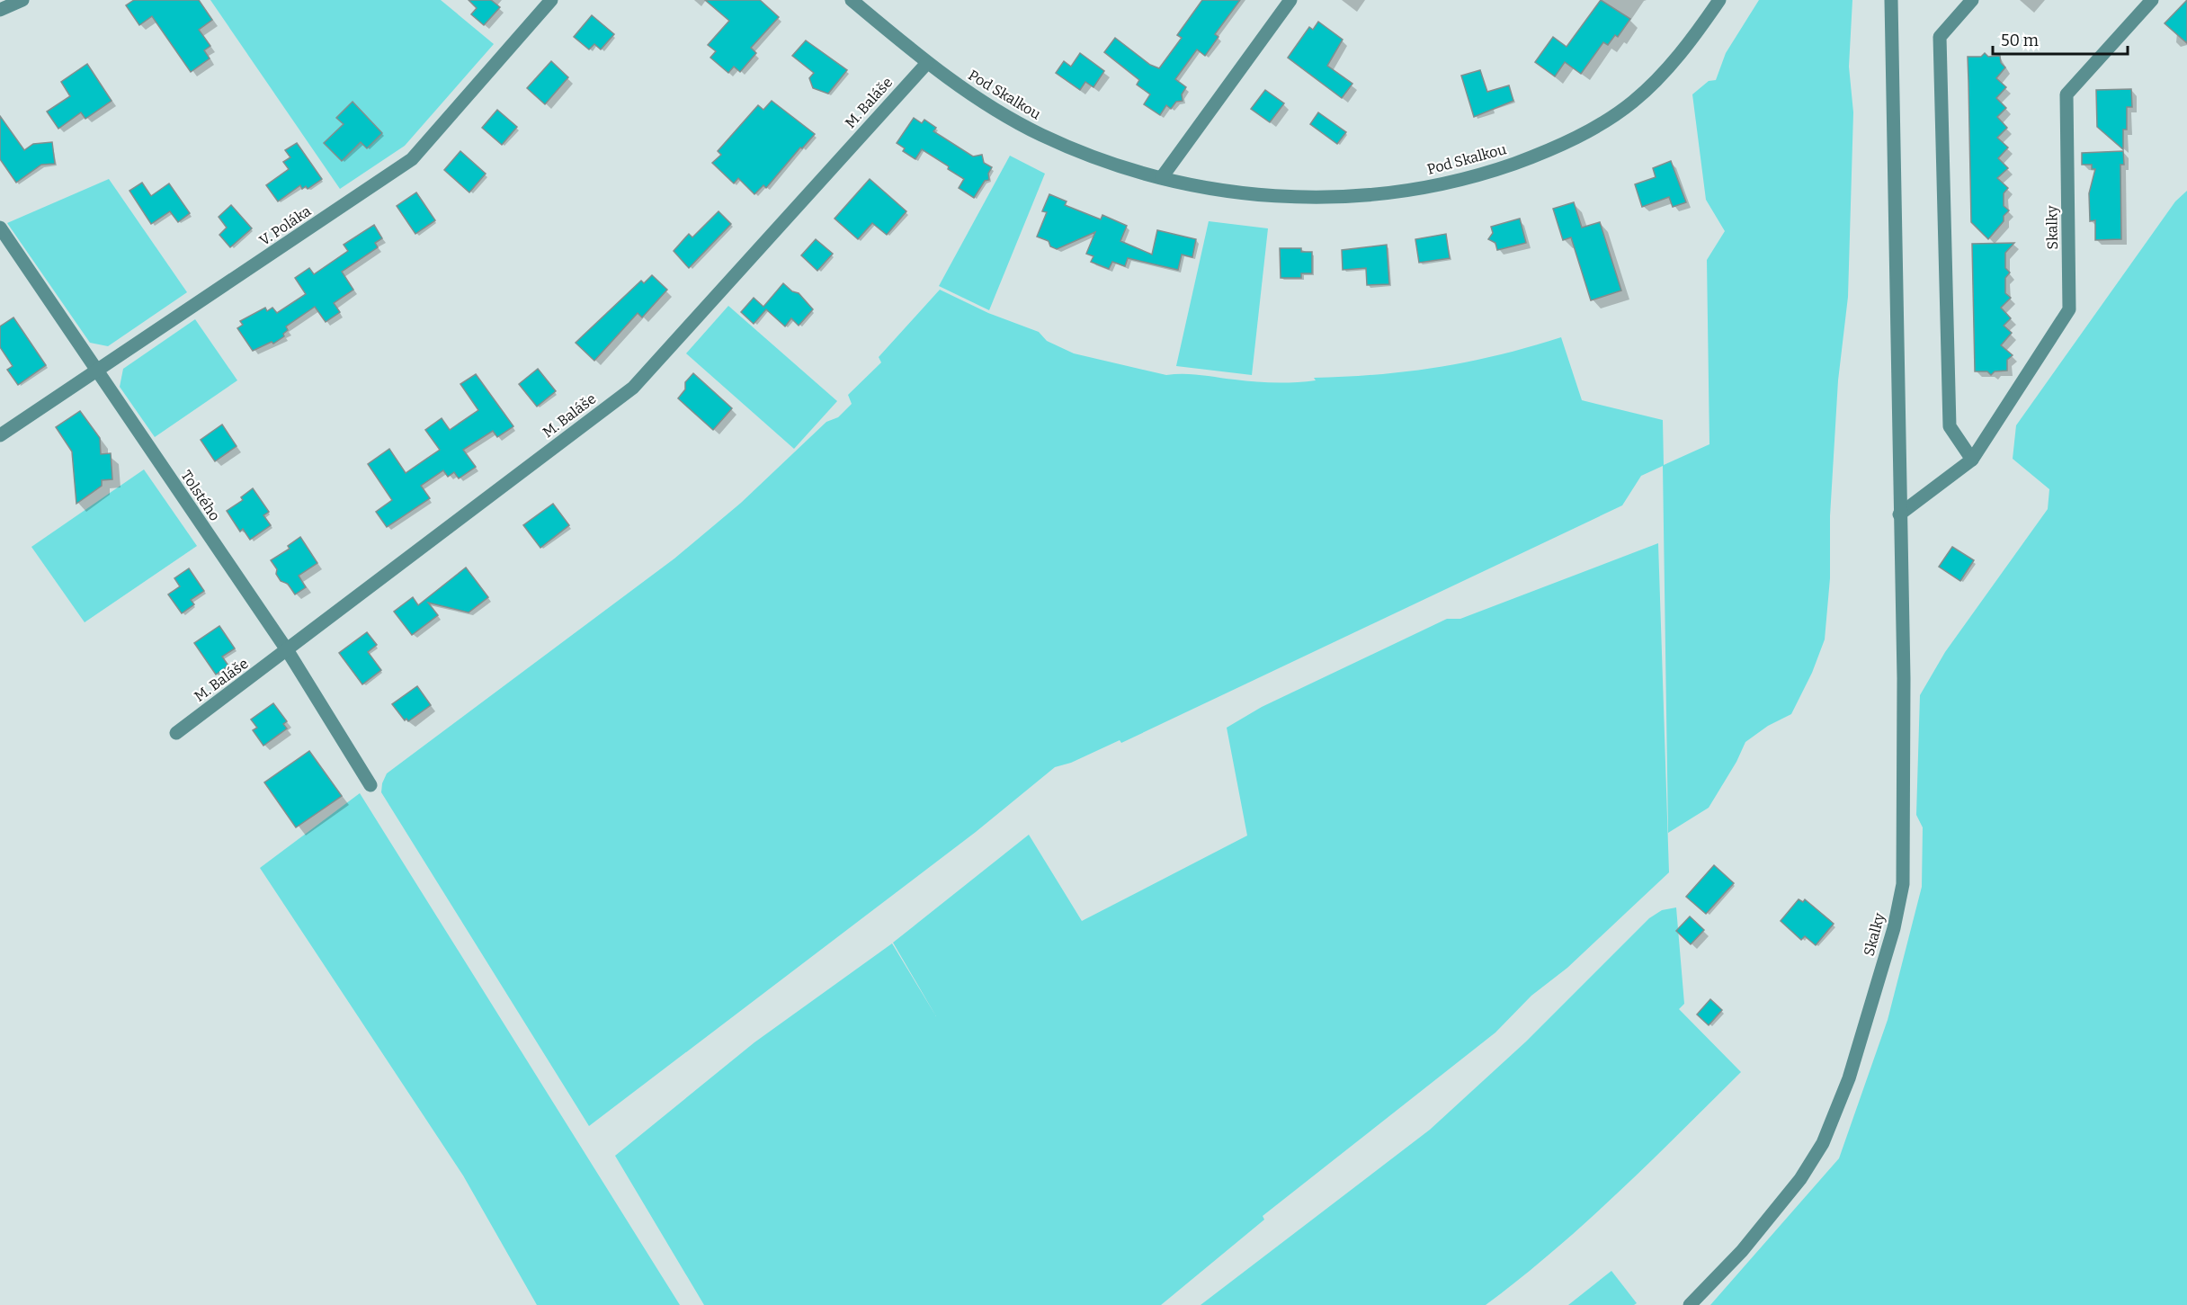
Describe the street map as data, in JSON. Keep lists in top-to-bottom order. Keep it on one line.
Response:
{"streets":{"street":["Pod Skalkou","M. Baláše","V. Poláka","Skalky","Tolstého"]},"crossings":[["Pod Skalkou","M. Baláše"],["M. Baláše","Tolstého"],["V. Poláka","Tolstého"]],"scale_bar":"50 m"}
